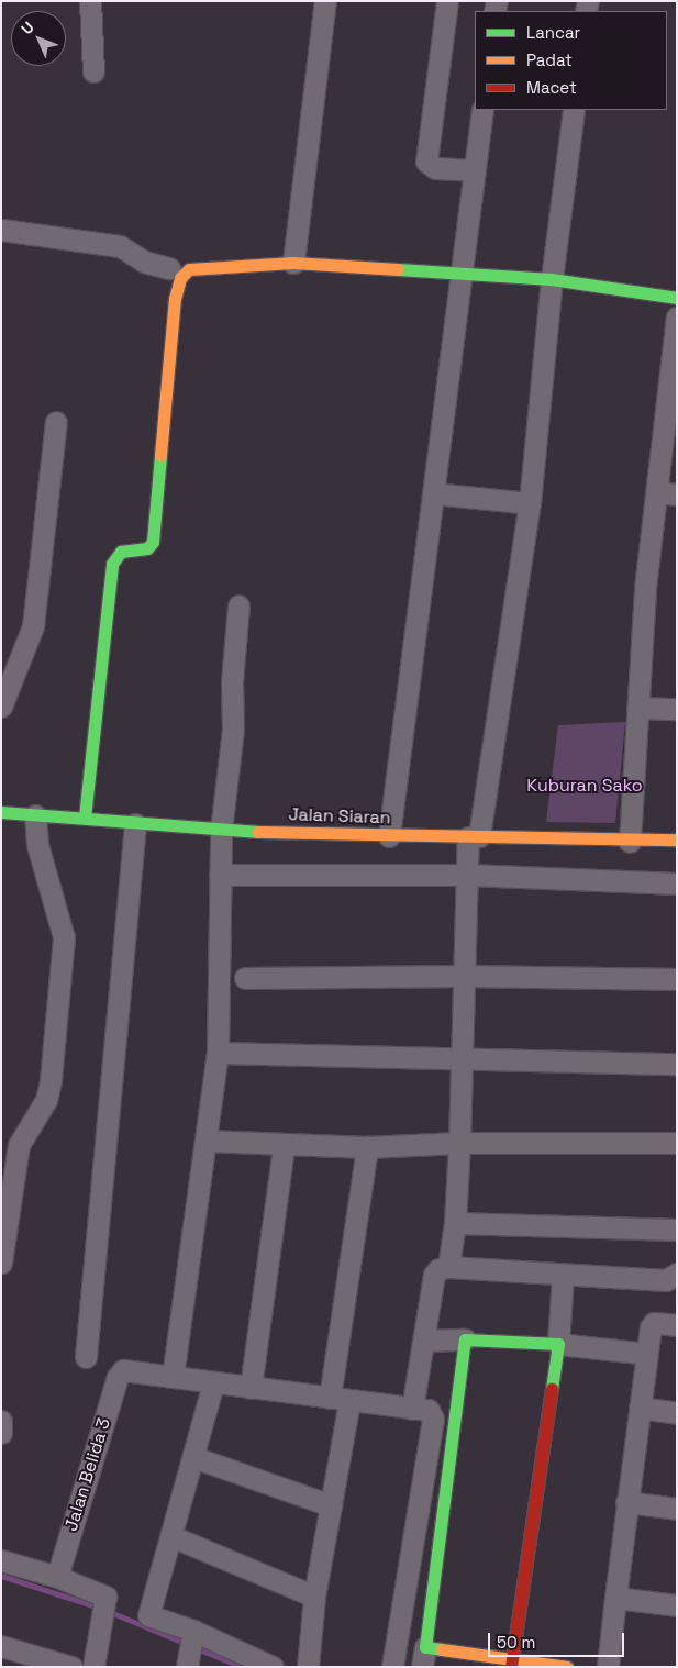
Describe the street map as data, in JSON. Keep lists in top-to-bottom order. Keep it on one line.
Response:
{"streets":{"street":["Jalan Siaran","Jalan Belida 3"]},"parks":["Kuburan Sako"],"legend":["Lancar","Padat","Macet"],"scale_bar":"50 m","north":"top left"}
